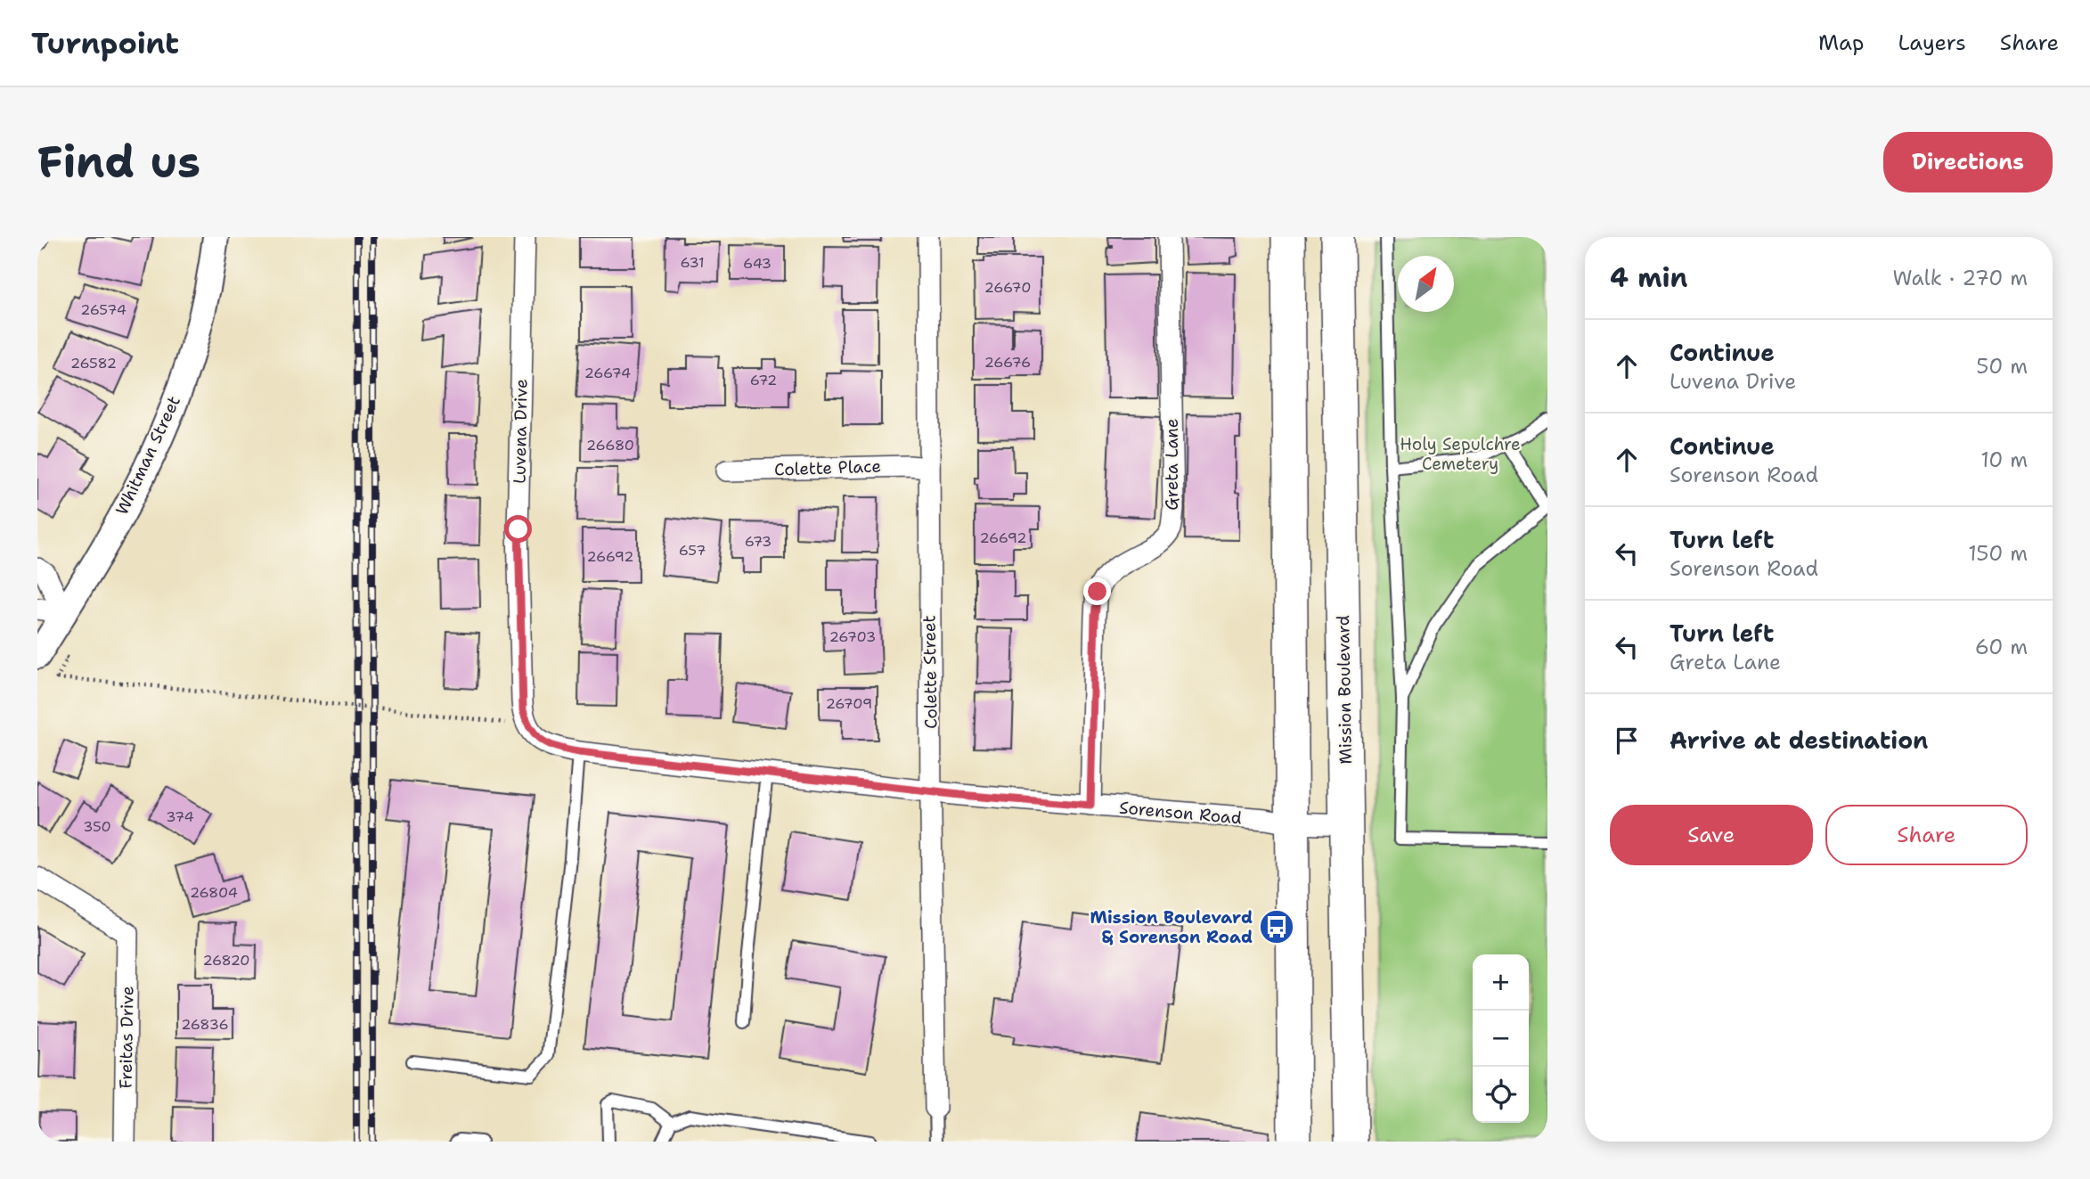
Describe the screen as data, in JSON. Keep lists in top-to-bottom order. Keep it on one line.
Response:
{"streets":{"main road":["Mission Boulevard"],"street":["Luvena Drive","Whitman Street","Greta Lane","Colette Place","Colette Street","Sorenson Road","Freitas Drive"]},"crossings":[["Luvena Drive","Sorenson Road"],["Greta Lane","Sorenson Road"],["Colette Place","Colette Street"],["Colette Street","Sorenson Road"],["Mission Boulevard","Sorenson Road"]],"parks":["Holy Sepulchre Cemetery"],"places":{"bus stop":["Mission Boulevard & Sorenson Road"]},"house_numbers":["631","643","26670","26574","26676","26582","26674","672","26680","26692","673","657","26692","26703","26709","374","350","26804","26820","26836"],"north":"top right","page":{"header":"Turnpoint","nav":["Map","Layers","Share"],"buttons":["Directions",["Save","Share"]],"title":"Find us","heading":["4 min","Walk · 270 m"],"list":[["Continue","Luvena Drive","50 m"],["Continue","Sorenson Road","10 m"],["Turn left","Sorenson Road","150 m"],["Turn left","Greta Lane","60 m"],"Arrive at destination"],"map_buttons":["+","−"]}}
